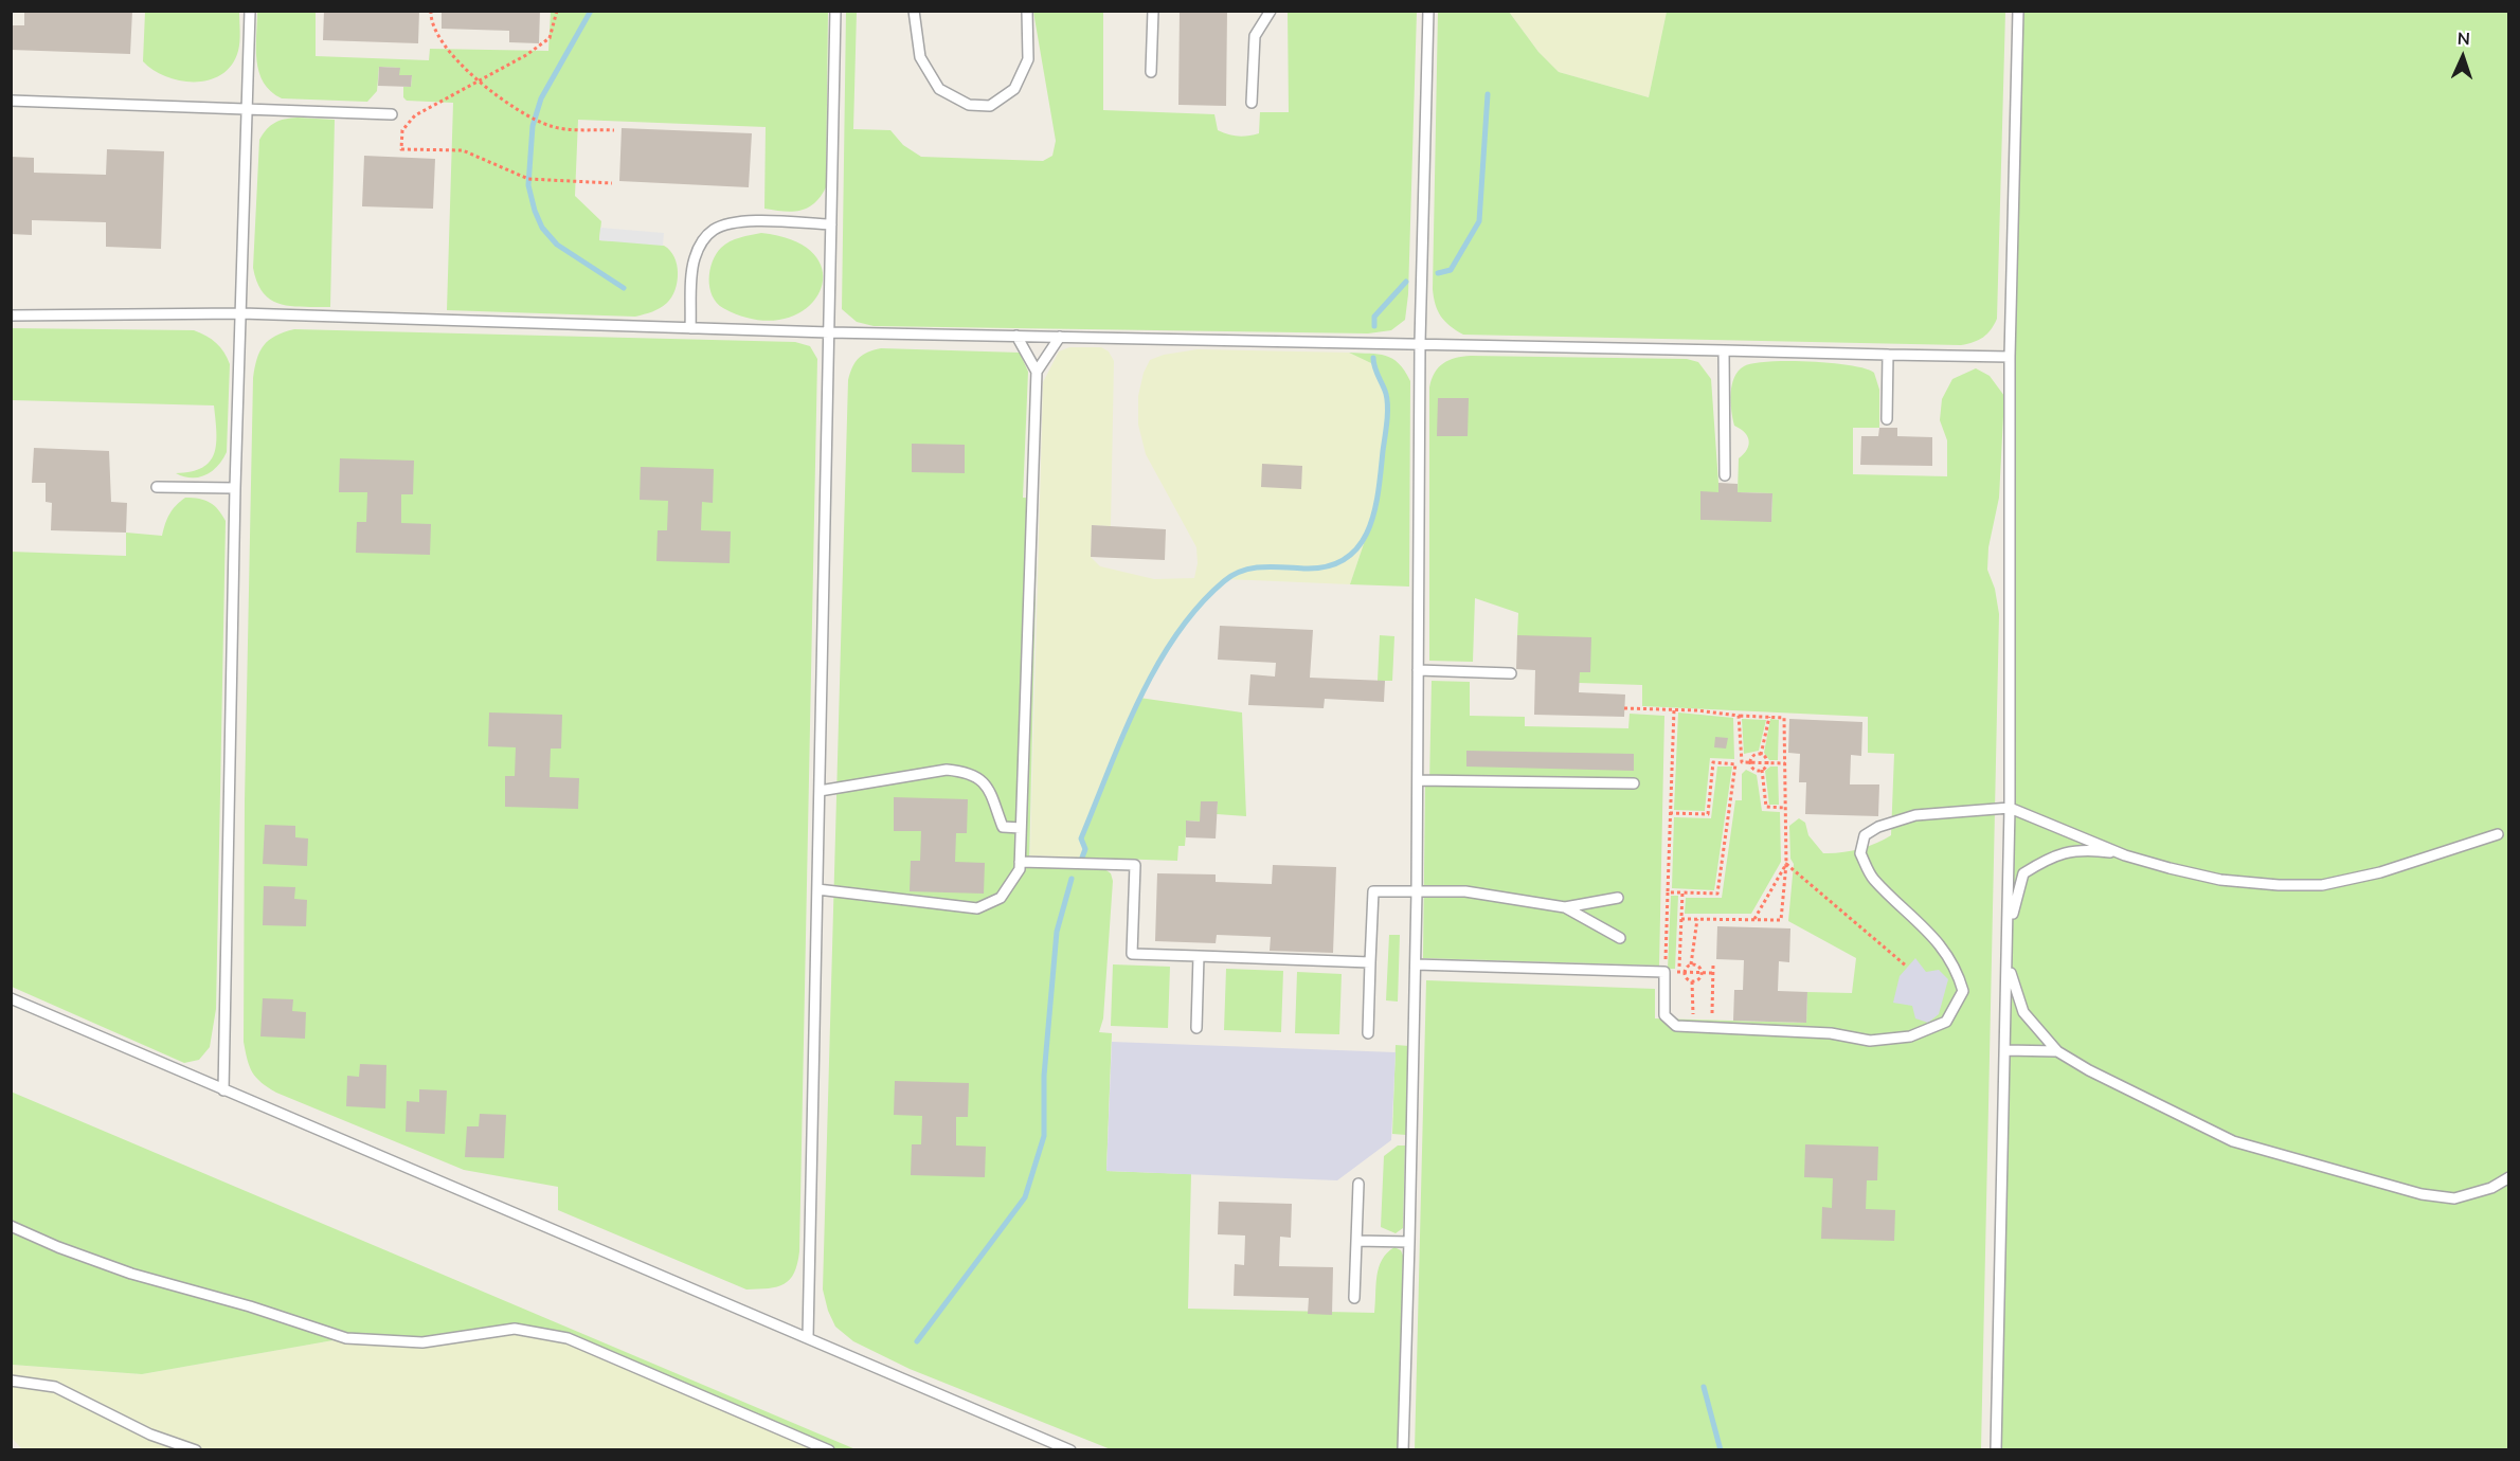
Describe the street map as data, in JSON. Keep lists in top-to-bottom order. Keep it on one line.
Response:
{"north":"top"}
